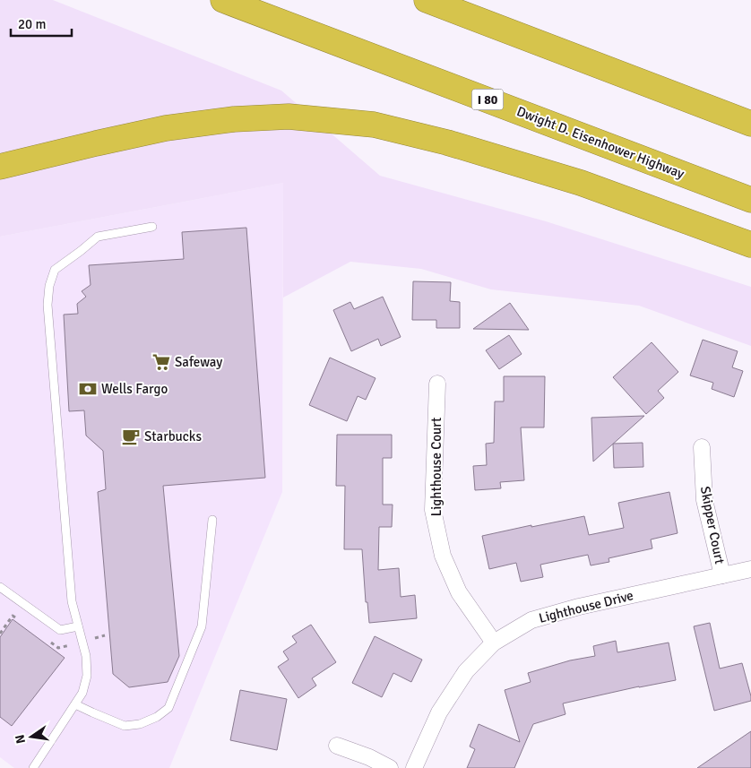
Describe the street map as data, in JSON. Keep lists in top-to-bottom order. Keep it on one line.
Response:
{"streets":{"highway":["I 80","Dwight D. Eisenhower Highway"],"street":["Lighthouse Court","Skipper Court","Lighthouse Drive"]},"crossings":[["Lighthouse Court","Lighthouse Drive"],["Skipper Court","Lighthouse Drive"]],"places":{"supermarket":["Safeway"],"bank":["Wells Fargo"],"cafe":["Starbucks"]},"scale_bar":"20 m","north":"left"}
